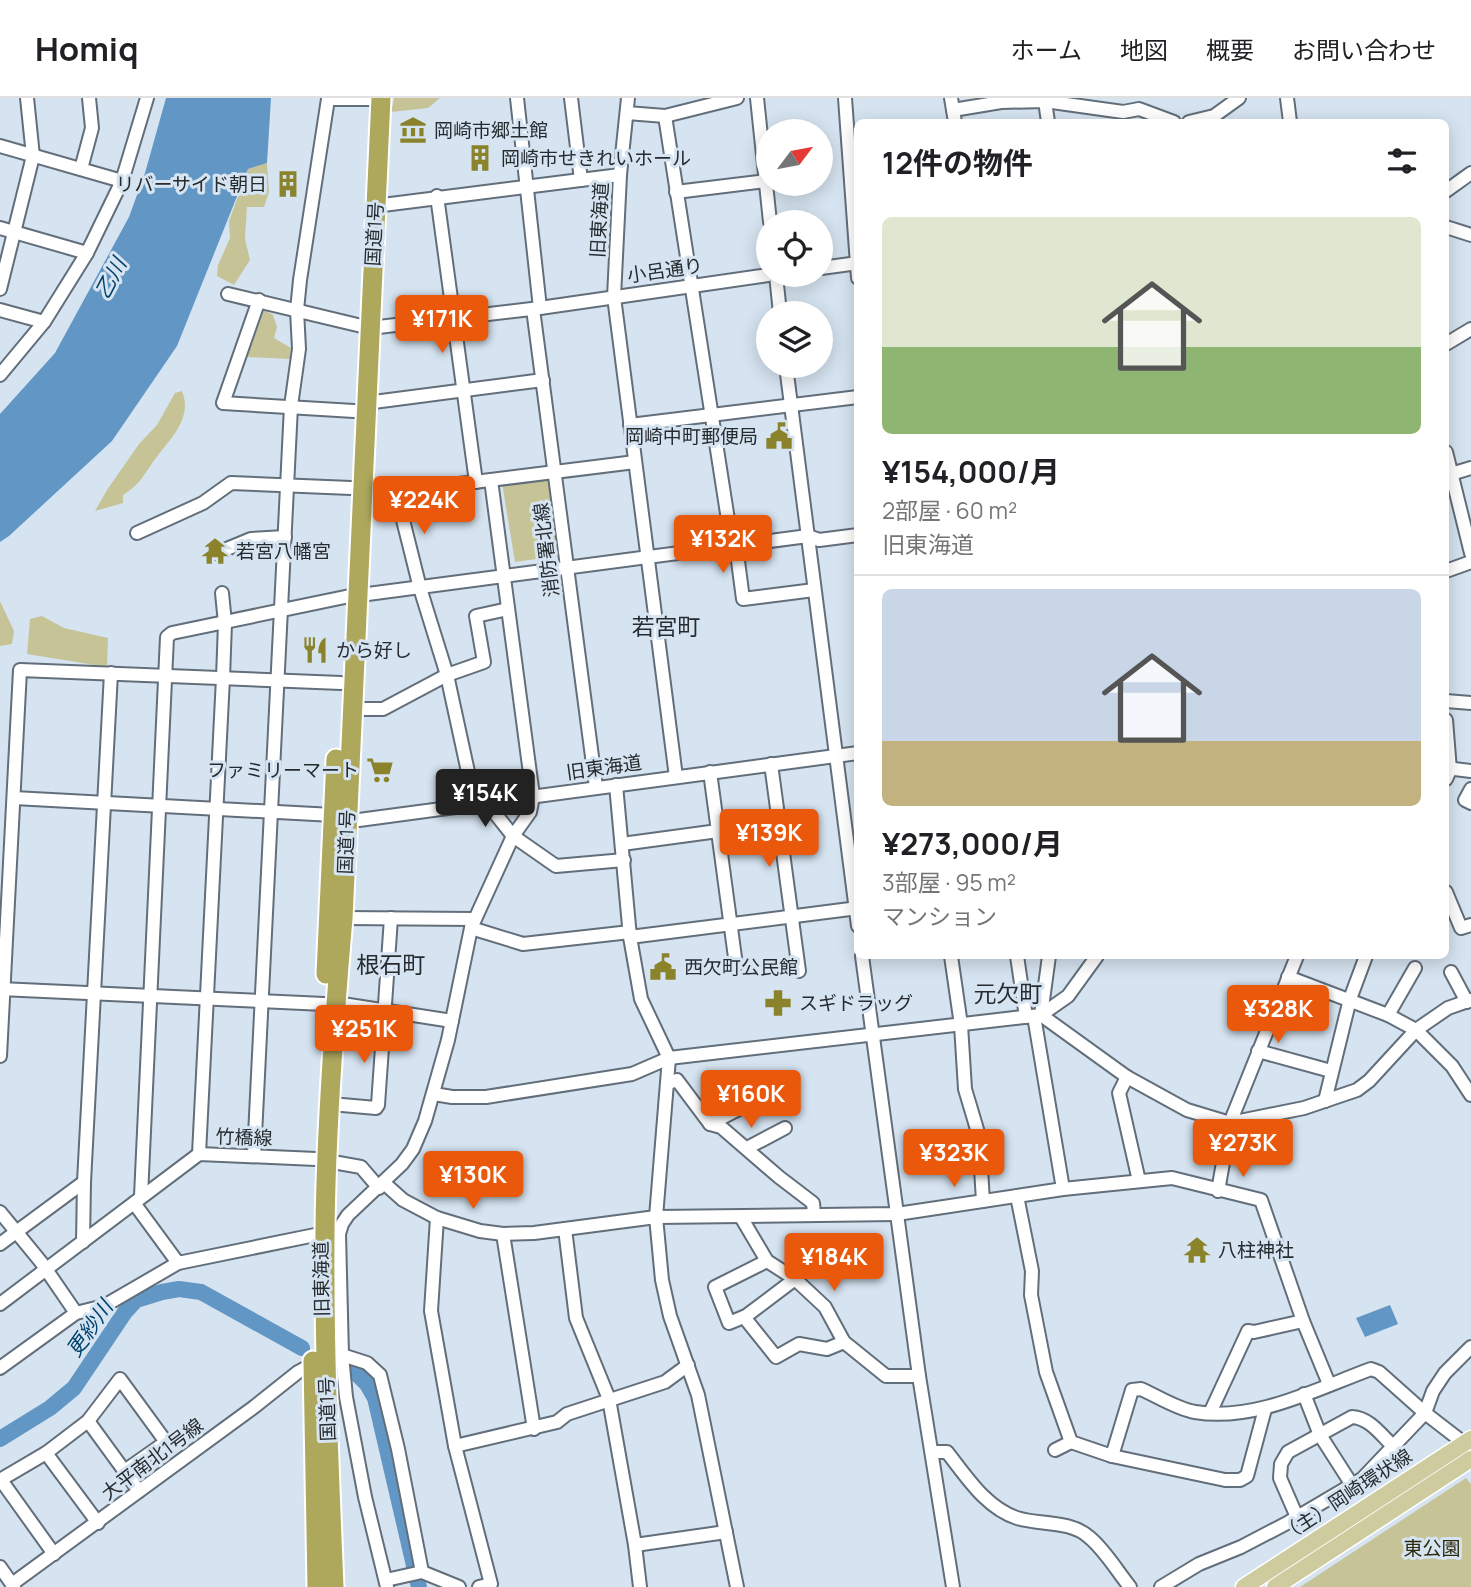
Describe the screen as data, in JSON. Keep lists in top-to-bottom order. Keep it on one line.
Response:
{"streets":{"highway":["国道1号"],"main road":["（主）岡崎環状線"],"street":["旧東海道","小呂通り","消防署北線","竹橋線","大平南北1号線"]},"crossings":[["旧東海道","国道1号"],["旧東海道","小呂通り"],["旧東海道","消防署北線"],["旧東海道","竹橋線"],["国道1号","小呂通り"],["国道1号","竹橋線"],["国道1号","大平南北1号線"],["小呂通り","消防署北線"]],"districts":["若宮町","根石町","元欠町"],"water":["乙川","更紗川"],"parks":["東公園"],"places":{"museum":["岡崎市郷土館"],"building":["岡崎市せきれいホール","リバーサイド朝日"],"public building":["岡崎中町郵便局","西欠町公民館"],"temple":["若宮八幡宮","八柱神社"],"restaurant":["から好し"],"supermarket":["ファミリーマート"],"pharmacy":["スギドラッグ"]},"north":"top right","page":{"header":"Homiq","nav":["ホーム","地図","概要","お問い合わせ"],"heading":"12件の物件","list":[{"name":"¥154,000/月","note":"2部屋 · 60 m² · 旧東海道"},{"name":"¥273,000/月","note":"3部屋 · 95 m² · マンション"}],"price":["¥171K","¥224K","¥132K","¥154K","¥139K","¥328K","¥251K","¥160K","¥273K","¥323K","¥130K","¥184K"]}}
